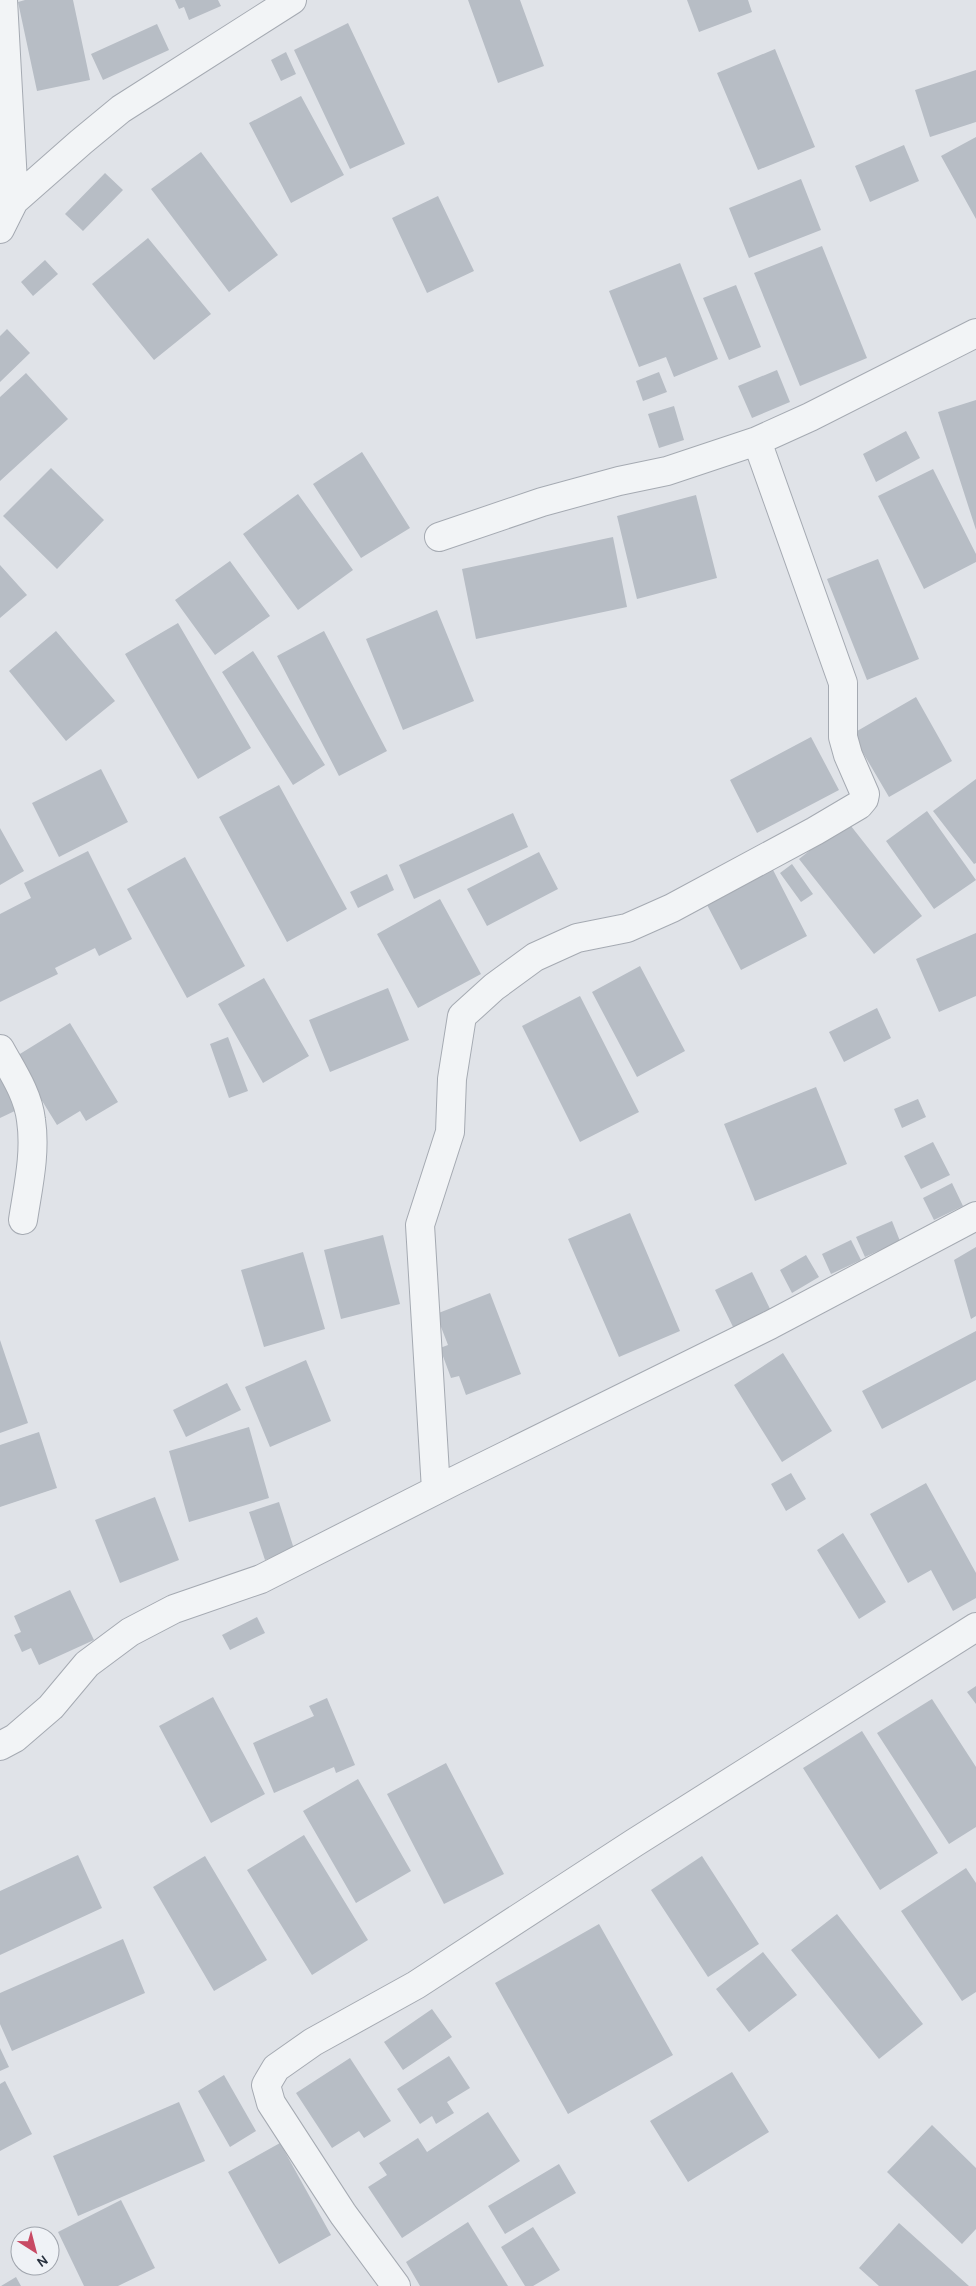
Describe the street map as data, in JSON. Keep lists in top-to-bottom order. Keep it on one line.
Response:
{"north":"bottom right"}
